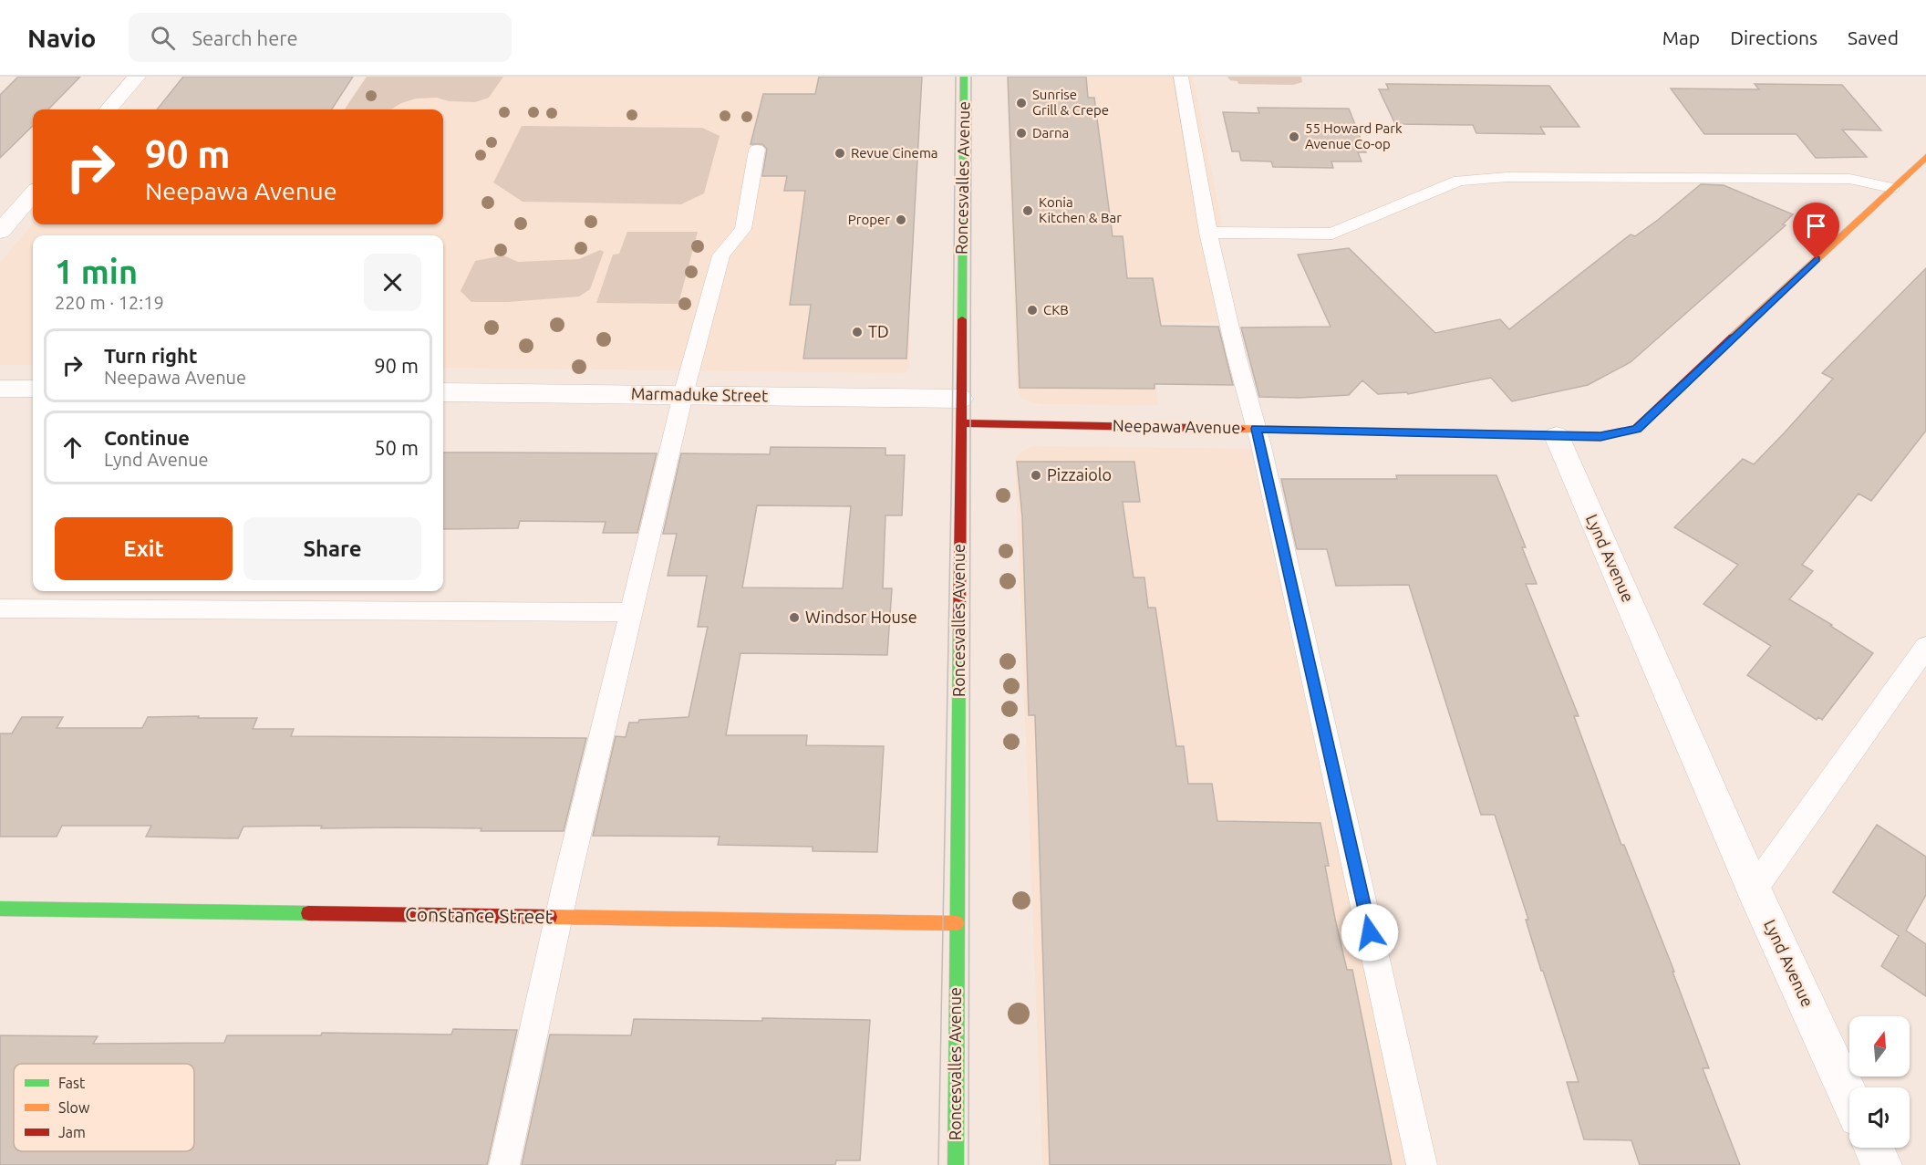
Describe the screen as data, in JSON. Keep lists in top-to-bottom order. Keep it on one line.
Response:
{"streets":{"street":["Roncesvalles Avenue","Marmaduke Street","Neepawa Avenue","Lynd Avenue","Constance Street"]},"crossings":[["Roncesvalles Avenue","Marmaduke Street"],["Roncesvalles Avenue","Neepawa Avenue"],["Roncesvalles Avenue","Constance Street"],["Marmaduke Street","Neepawa Avenue"],["Neepawa Avenue","Lynd Avenue"]],"places":["Sunrise Grill & Crepe","Darna","55 Howard Park Avenue Co-op","Revue Cinema","Konia Kitchen & Bar","Proper","CKB","TD","Pizzaiolo","Windsor House"],"legend":["Fast","Slow","Jam"],"north":"top","page":{"header":"Navio","search":"Search here","nav":["Map","Directions","Saved"],"turn":["90 m","Neepawa Avenue"],"heading":["1 min","220 m · 12:19"],"list":[{"name":"Turn right","note":"Neepawa Avenue","value":"90 m"},{"name":"Continue","note":"Lynd Avenue","value":"50 m"}],"buttons":["Exit","Share"]}}
